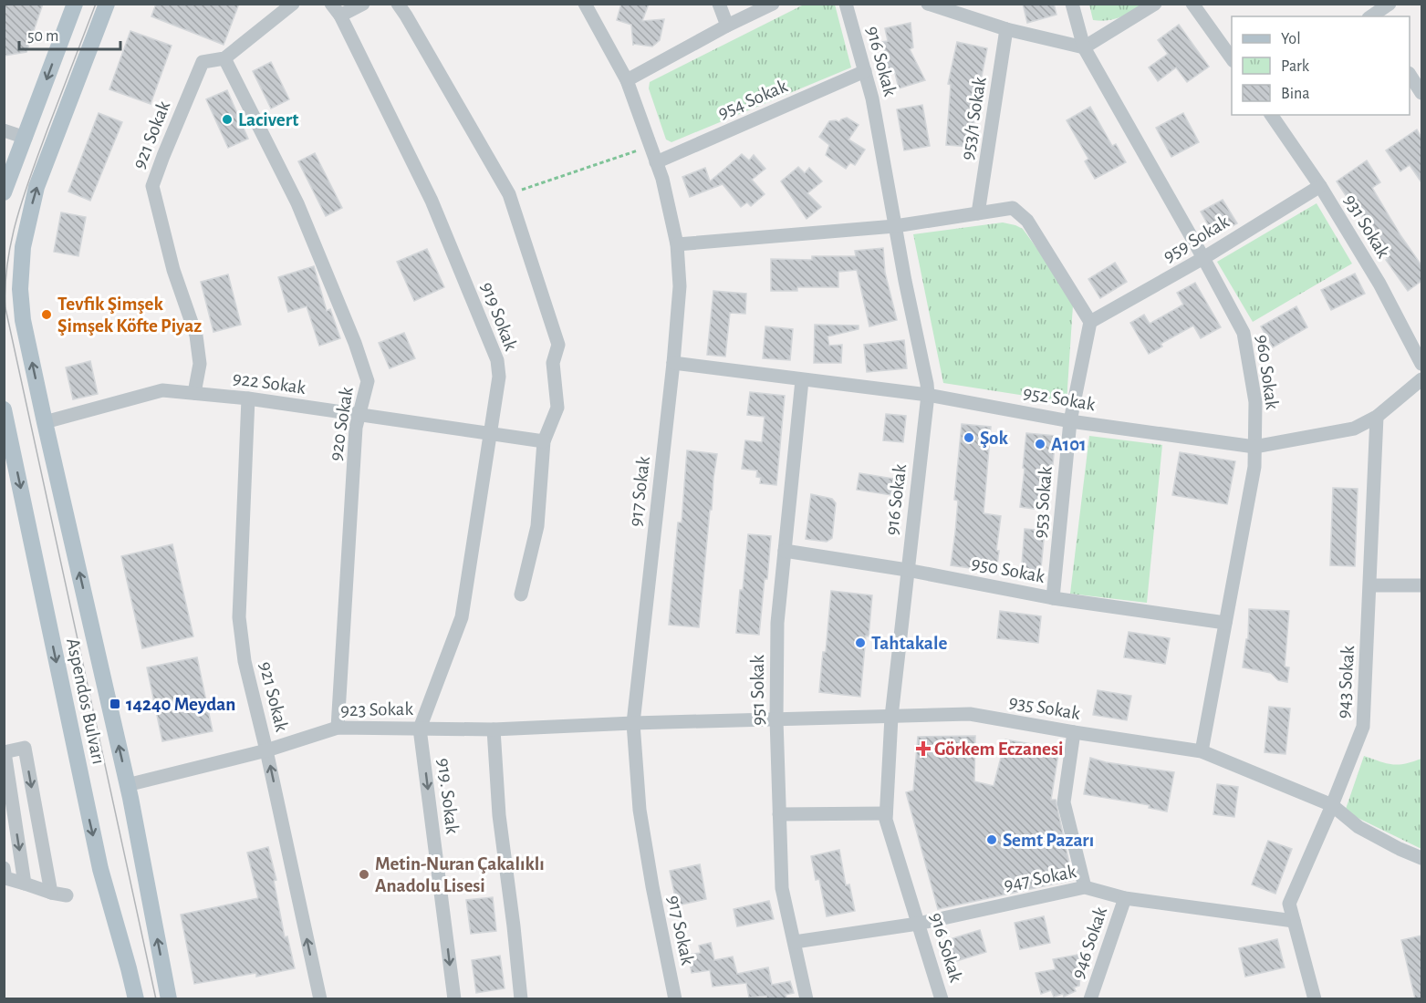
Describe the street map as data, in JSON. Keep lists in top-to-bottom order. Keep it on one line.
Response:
{"streets":{"main road":["Aspendos Bulvarı"],"street":["916 Sokak","954 Sokak","953/1 Sokak","921 Sokak","931 Sokak","959 Sokak","919 Sokak","960 Sokak","922 Sokak","952 Sokak","920 Sokak","917 Sokak","953 Sokak","950 Sokak","943 Sokak","951 Sokak","935 Sokak","923 Sokak","919. Sokak","947 Sokak","946 Sokak"]},"crossings":[["916 Sokak","954 Sokak"],["916 Sokak","952 Sokak"],["916 Sokak","950 Sokak"],["916 Sokak","935 Sokak"],["916 Sokak","947 Sokak"],["954 Sokak","917 Sokak"],["921 Sokak","922 Sokak"],["921 Sokak","920 Sokak"],["921 Sokak","923 Sokak"],["931 Sokak","959 Sokak"],["959 Sokak","960 Sokak"],["959 Sokak","953 Sokak"],["919 Sokak","922 Sokak"],["919 Sokak","923 Sokak"],["919 Sokak","919. Sokak"],["960 Sokak","952 Sokak"],["960 Sokak","950 Sokak"],["960 Sokak","935 Sokak"],["922 Sokak","920 Sokak"],["922 Sokak","Aspendos Bulvarı"],["952 Sokak","917 Sokak"],["952 Sokak","953 Sokak"],["952 Sokak","943 Sokak"],["952 Sokak","951 Sokak"],["920 Sokak","923 Sokak"],["917 Sokak","935 Sokak"],["917 Sokak","923 Sokak"],["953 Sokak","950 Sokak"],["950 Sokak","951 Sokak"],["943 Sokak","935 Sokak"],["943 Sokak","947 Sokak"],["951 Sokak","935 Sokak"],["951 Sokak","947 Sokak"],["Aspendos Bulvarı","923 Sokak"],["935 Sokak","923 Sokak"],["923 Sokak","919. Sokak"],["947 Sokak","946 Sokak"]],"places":{"other":["Lacivert","Tevfik Şimşek Şimşek Köfte Piyaz","Şok","A101","Tahtakale","Semt Pazarı","Metin-Nuran Çakalıklı Anadolu Lisesi"],"transit":["14240 Meydan"],"health":["Görkem Eczanesi"]},"legend":["Yol","Park","Bina"],"scale_bar":"50 m"}
